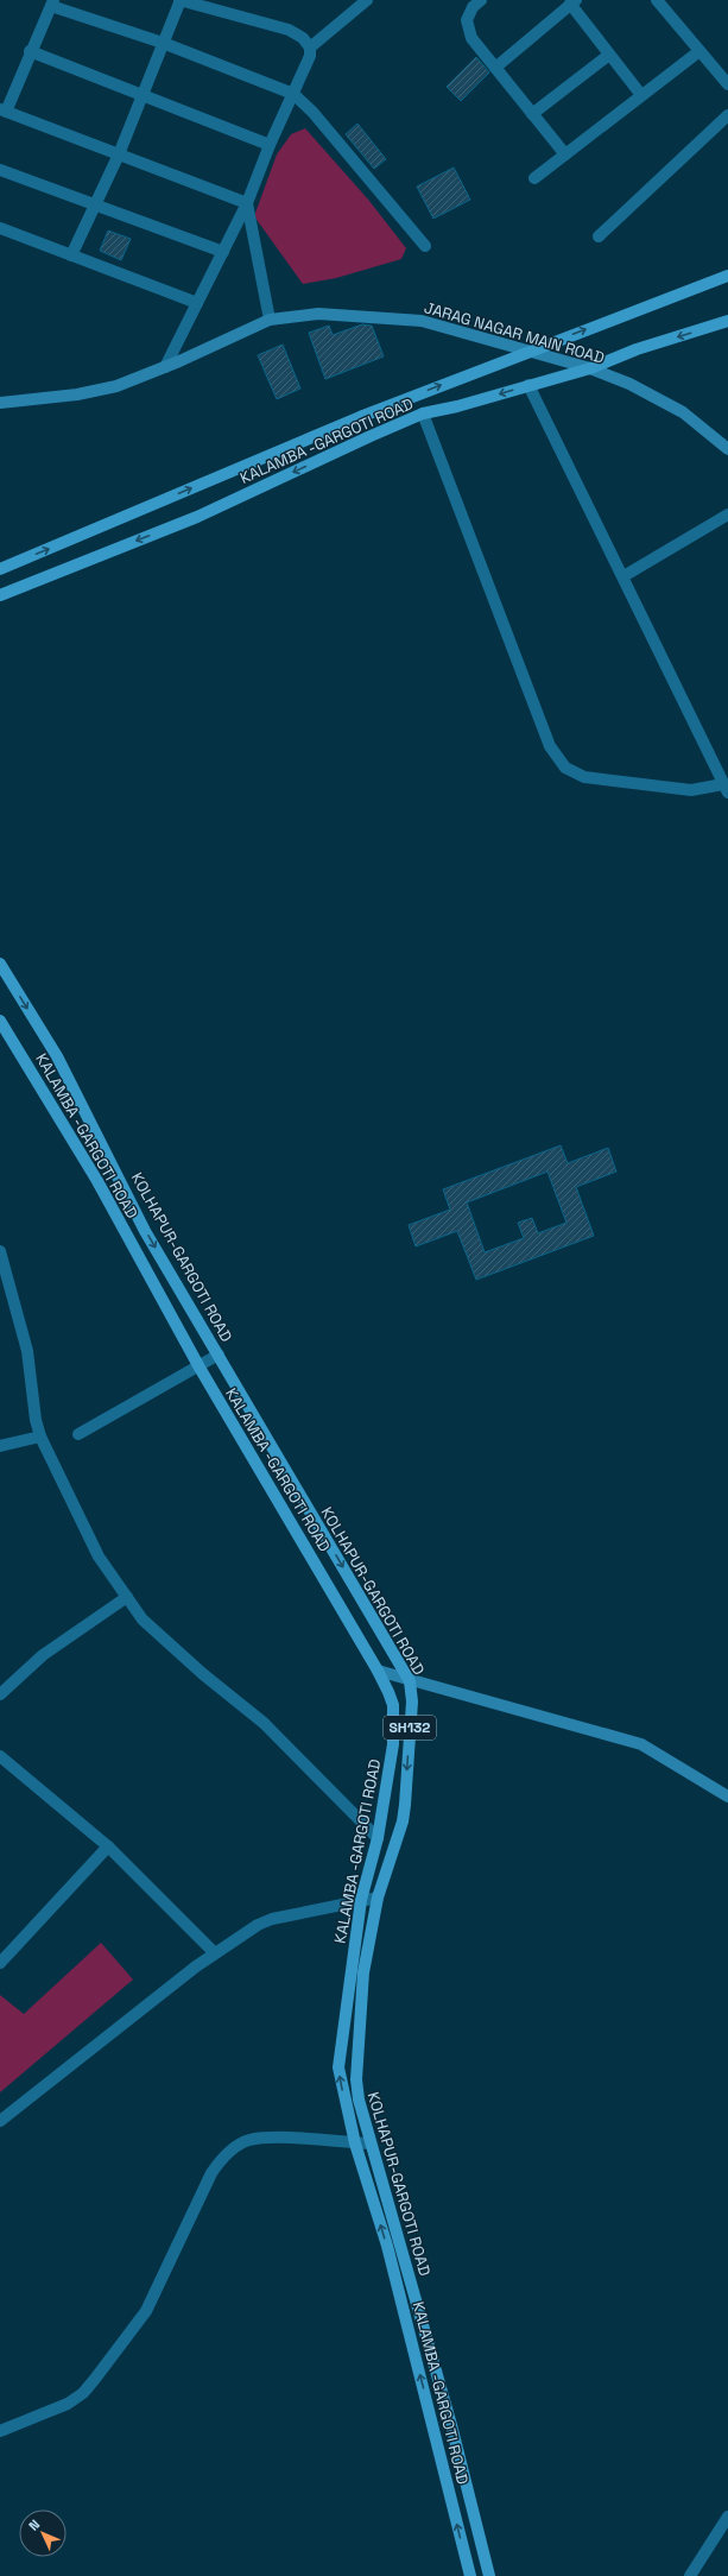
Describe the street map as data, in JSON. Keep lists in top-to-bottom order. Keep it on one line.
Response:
{"streets":{"main road":["KALAMBA -GARGOTI ROAD","KOLHAPUR-GARGOTI ROAD","SH132"],"street":["JARAG NAGAR MAIN ROAD"]},"crossings":[["JARAG NAGAR MAIN ROAD","KALAMBA -GARGOTI ROAD"]],"one_way":["KOLHAPUR-GARGOTI ROAD"],"north":"top left"}
